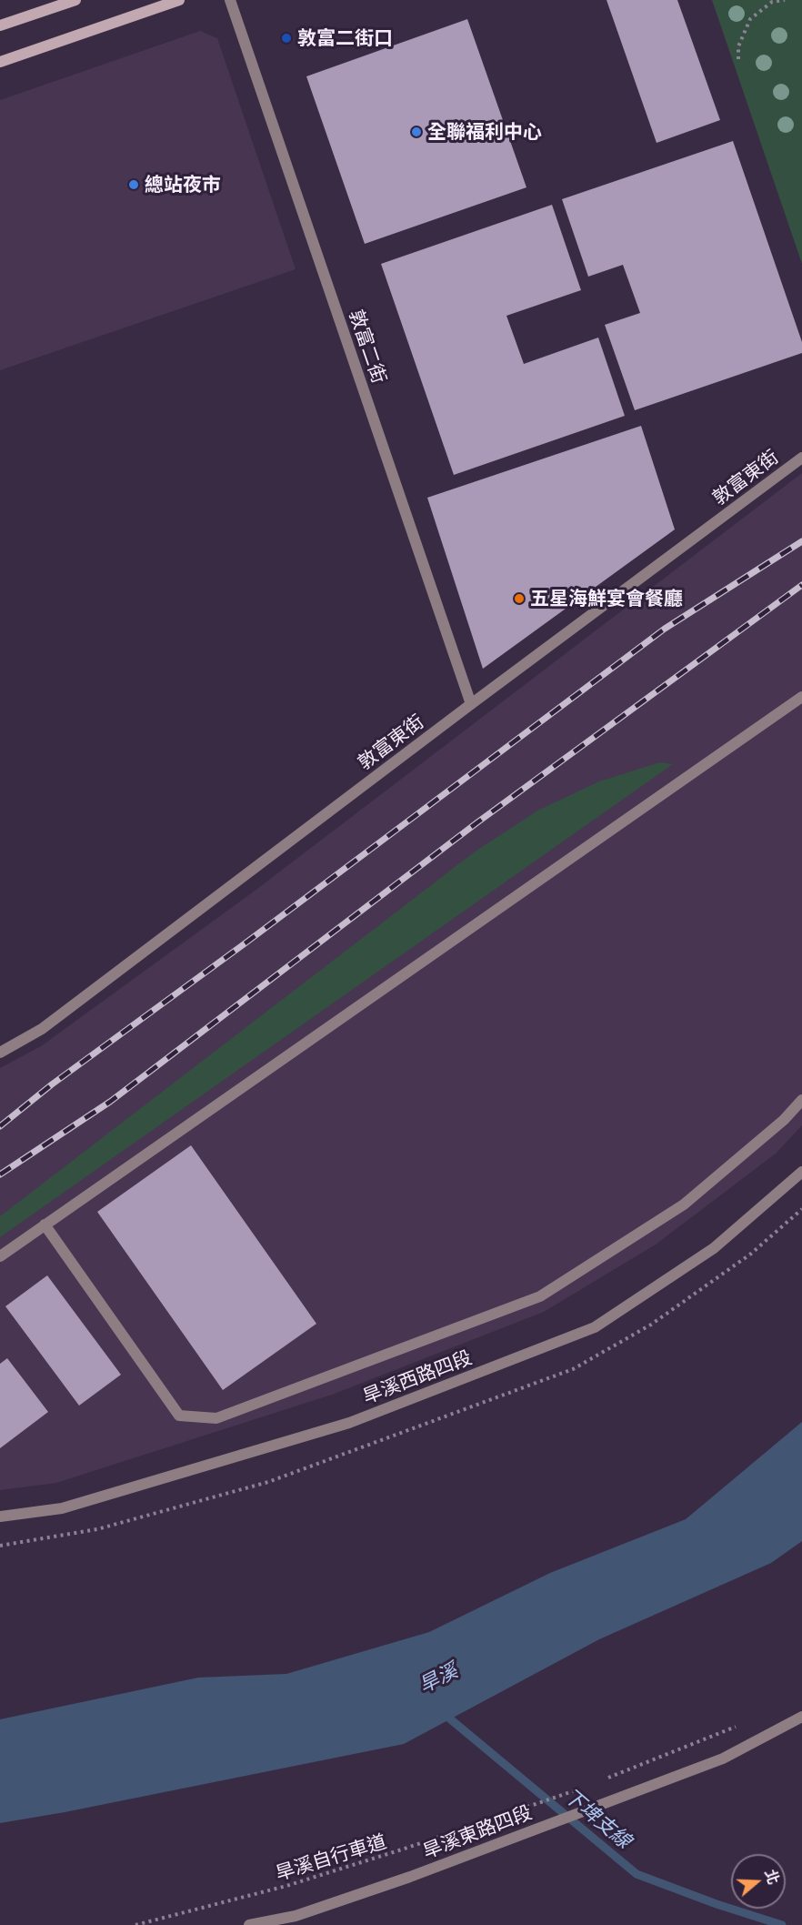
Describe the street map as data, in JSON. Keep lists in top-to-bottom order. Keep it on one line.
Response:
{"streets":{"street":["敦富二街","敦富東街","旱溪西路四段","旱溪東路四段"],"path":["旱溪自行車道"]},"crossings":[["敦富二街","敦富東街"]],"water":["旱溪","下埤支線"],"places":["敦富二街口","全聯福利中心","總站夜市","五星海鮮宴會餐廳"],"north":"right"}
